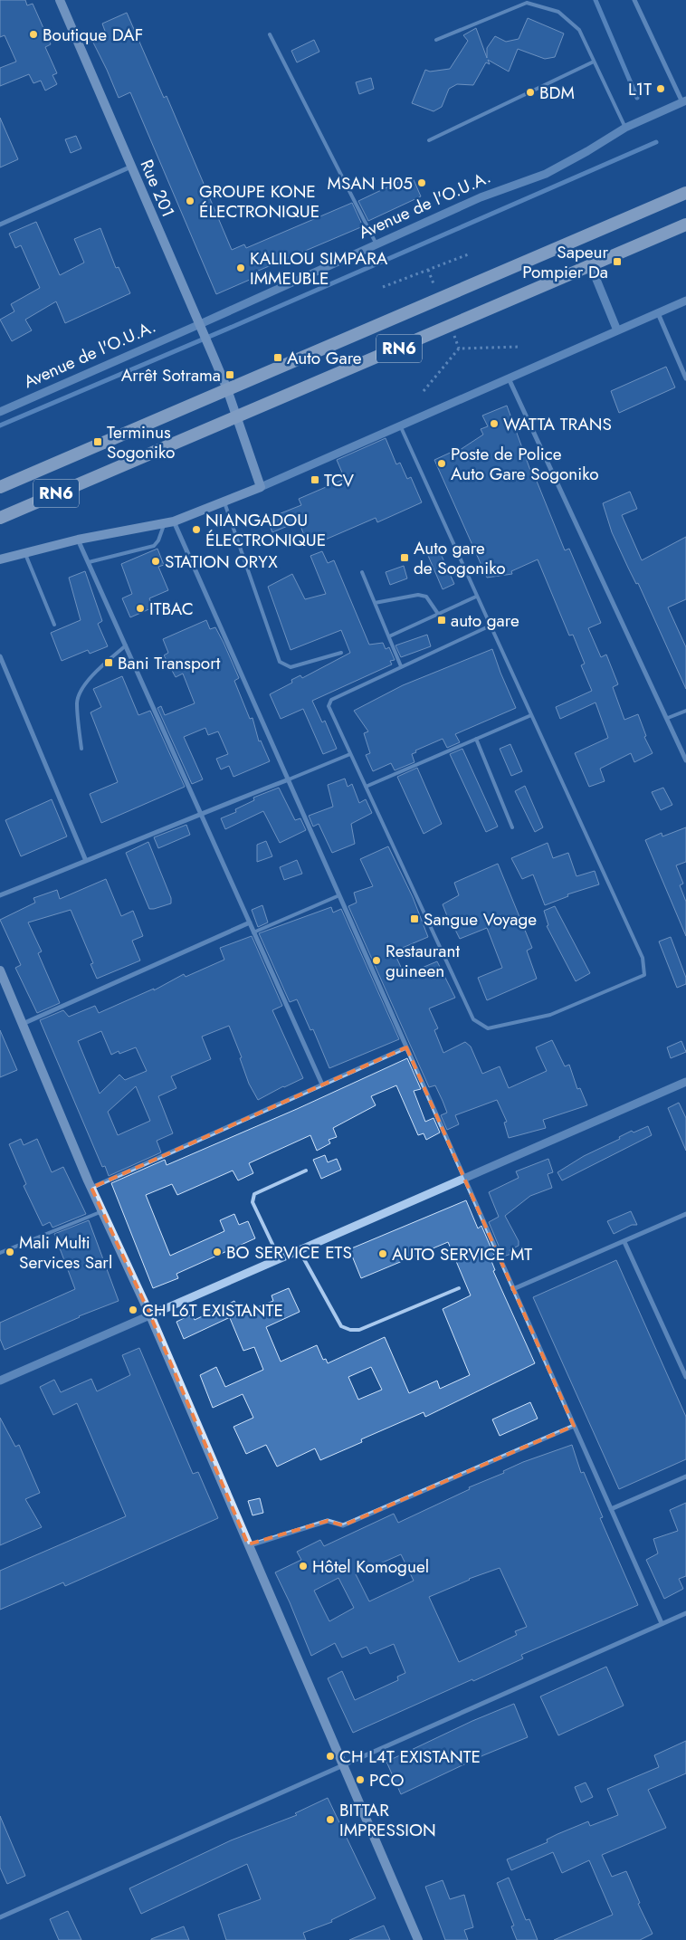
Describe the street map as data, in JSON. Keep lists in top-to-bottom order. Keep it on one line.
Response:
{"streets":{"highway":["RN6"],"main road":["Rue 201"],"street":["Avenue de l'O.U.A."]},"crossings":[["Rue 201","Avenue de l'O.U.A."],["Rue 201","RN6"]],"places":{"other":["Boutique DAF","L1T","BDM","MSAN H05","GROUPE KONE ÉLECTRONIQUE","KALILOU SIMPARA IMMEUBLE","WATTA TRANS","Poste de Police Auto Gare Sogoniko","NIANGADOU ÉLECTRONIQUE","STATION ORYX","ITBAC","Restaurant guineen","Mali Multi Services Sarl","BO SERVICE ETS","AUTO SERVICE MT","CH L6T EXISTANTE","Hôtel Komoguel","CH L4T EXISTANTE","PCO","BITTAR IMPRESSION"],"transit":["Sapeur Pompier Da","Auto Gare","Arrêt Sotrama","Terminus Sogoniko","TCV","Auto gare de Sogoniko","auto gare","Bani Transport","Sangue Voyage"]}}
